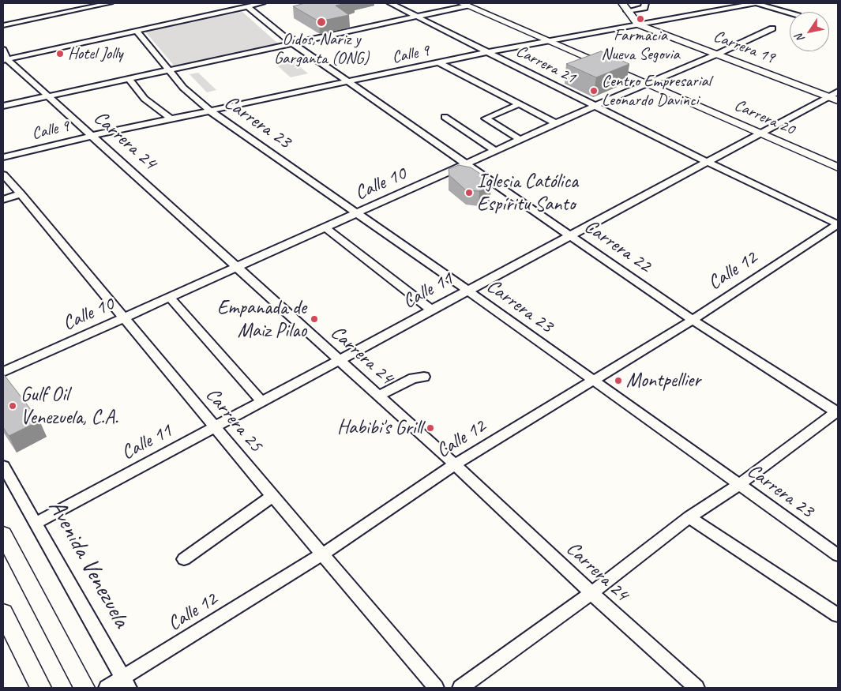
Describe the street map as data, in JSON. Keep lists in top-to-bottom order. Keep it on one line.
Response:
{"streets":{"street":["Carrera 19","Calle 9","Carrera 21","Carrera 20","Carrera 23","Carrera 24","Calle 10","Carrera 22","Calle 12","Calle 11","Carrera 25","Avenida Venezuela"]},"crossings":[["Carrera 19","Calle 9"],["Carrera 19","Calle 10"],["Carrera 19","Calle 11"],["Calle 9","Carrera 21"],["Calle 9","Carrera 20"],["Calle 9","Carrera 23"],["Calle 9","Carrera 24"],["Calle 9","Carrera 22"],["Carrera 21","Calle 10"],["Carrera 21","Calle 12"],["Carrera 21","Calle 11"],["Carrera 20","Calle 10"],["Carrera 20","Calle 11"],["Carrera 23","Calle 10"],["Carrera 23","Calle 12"],["Carrera 23","Calle 11"],["Carrera 24","Calle 10"],["Carrera 24","Calle 12"],["Carrera 24","Calle 11"],["Calle 10","Carrera 22"],["Calle 10","Carrera 25"],["Carrera 22","Calle 12"],["Carrera 22","Calle 11"],["Calle 12","Carrera 25"],["Calle 12","Avenida Venezuela"],["Calle 11","Carrera 25"],["Calle 11","Avenida Venezuela"]],"places":["Farmacia Nueva Segovia","Oidos, Nariz y Garganta (ONG)","Hotel Jolly","Centro Empresarial Leonardo Davinci","Iglesia Católica Espíritu Santo","Empanada de Maiz Pilao","Montpellier","Gulf Oil Venezuela, C.A.","Habibi's Grill"],"north":"bottom left"}
